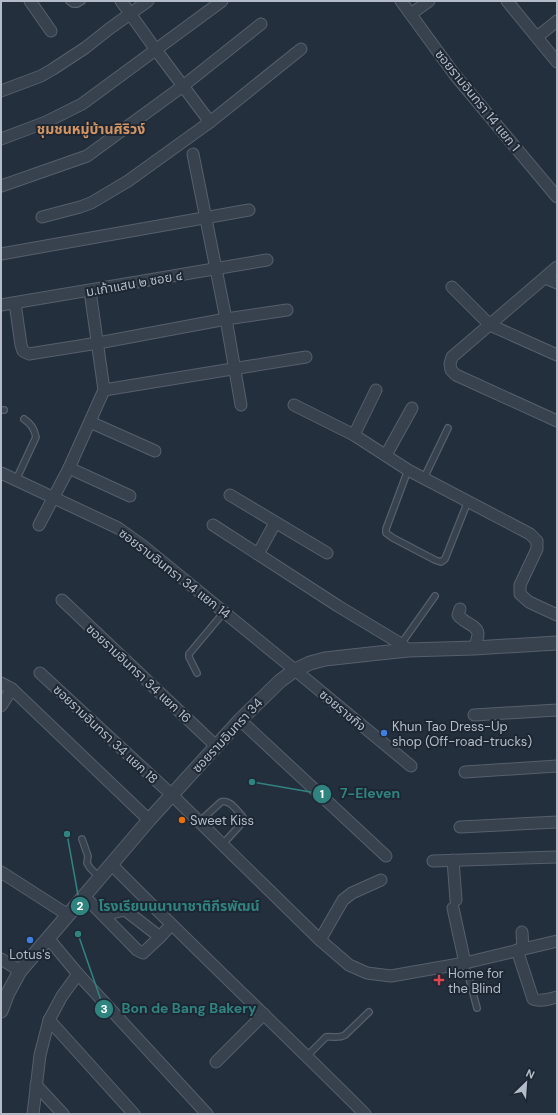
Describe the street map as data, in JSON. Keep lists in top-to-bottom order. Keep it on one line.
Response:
{"streets":{"street":["ซอยรามอินทรา 14 แยก 1","ม.เก้าแสน ๒ ซอย ๔","ซอยรามอินทรา 34 แยก 14","ซอยรามอินทรา 34 แยก 16","ซอยราชกิจ","ซอยรามอินทรา 34 แยก 18","ซอยรามอินทรา 34"]},"crossings":[["ซอยรามอินทรา 34 แยก 14","ซอยราชกิจ"],["ซอยรามอินทรา 34 แยก 14","ซอยรามอินทรา 34"],["ซอยรามอินทรา 34 แยก 16","ซอยรามอินทรา 34"],["ซอยราชกิจ","ซอยรามอินทรา 34"],["ซอยรามอินทรา 34 แยก 18","ซอยรามอินทรา 34"]],"districts":["ชุมชนหมู่บ้านศิริวง์"],"places":{"other":["Khun Tao Dress-Up shop (Off-road-trucks)","7-Eleven","Sweet Kiss","โรงเรียนนนานาชาติกีรพัฒน์","Bon de Bang Bakery","Lotus's"],"health":["Home for the Blind"]},"north":"top right"}
